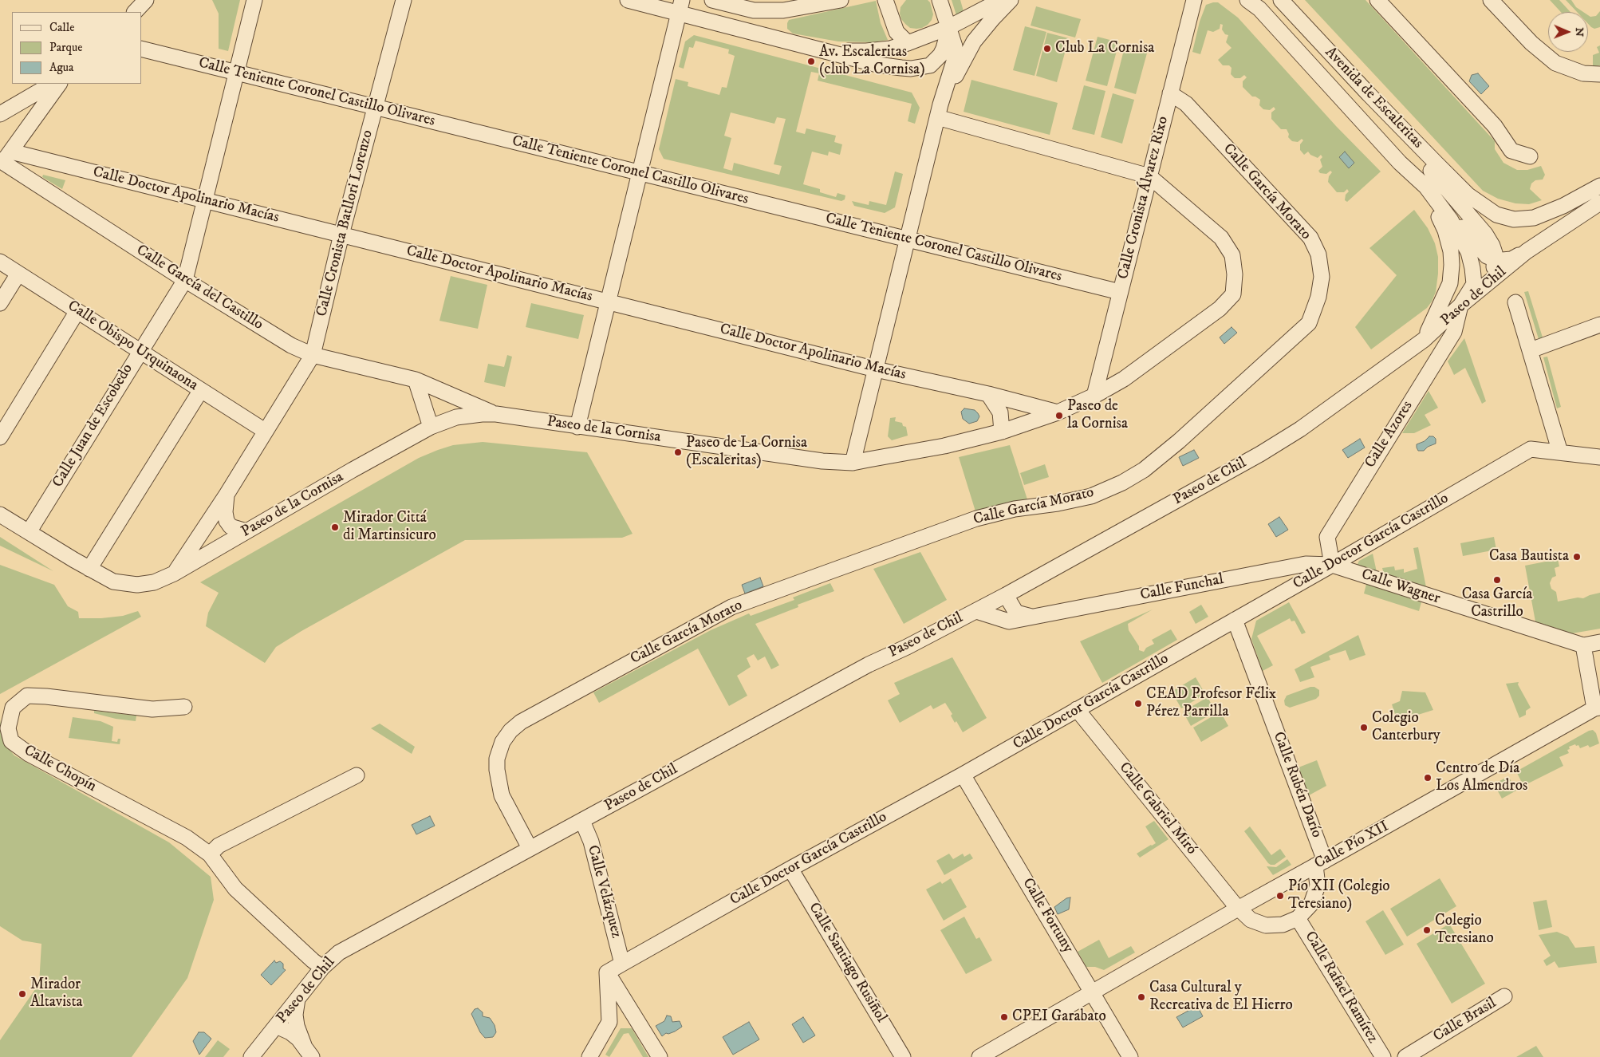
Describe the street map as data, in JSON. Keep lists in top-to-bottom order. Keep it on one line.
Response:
{"streets":{"street":["Calle Teniente Coronel Castillo Olivares","Avenida de Escaleritas","Calle García Morato","Calle Doctor Apolinario Macías","Calle Cronista Álvarez Rixo","Calle Cronista Batllori Lorenzo","Calle García del Castillo","Paseo de Chil","Calle Obispo Urquinaona","Calle Juan de Escobedo","Paseo de la Cornisa","Calle Azores","Calle Doctor García Castrillo","Calle Wagner","Calle Funchal","Calle Chopín","Calle Rubén Darío","Calle Gabriel Miró","Calle Pío XII","Calle Velázquez","Calle Fortuny","Calle Santiago Rusiñol","Calle Rafael Ramírez","Calle Brasil"]},"crossings":[["Calle Teniente Coronel Castillo Olivares","Calle Cronista Álvarez Rixo"],["Calle Teniente Coronel Castillo Olivares","Calle Cronista Batllori Lorenzo"],["Calle Teniente Coronel Castillo Olivares","Calle Juan de Escobedo"],["Calle García Morato","Calle Cronista Álvarez Rixo"],["Calle García Morato","Paseo de Chil"],["Calle Doctor Apolinario Macías","Calle Cronista Batllori Lorenzo"],["Calle Doctor Apolinario Macías","Calle García del Castillo"],["Calle Doctor Apolinario Macías","Calle Juan de Escobedo"],["Calle Doctor Apolinario Macías","Paseo de la Cornisa"],["Calle Cronista Álvarez Rixo","Paseo de la Cornisa"],["Calle Cronista Batllori Lorenzo","Calle García del Castillo"],["Calle Cronista Batllori Lorenzo","Calle Obispo Urquinaona"],["Calle Cronista Batllori Lorenzo","Paseo de la Cornisa"],["Calle García del Castillo","Calle Juan de Escobedo"],["Calle García del Castillo","Paseo de la Cornisa"],["Paseo de Chil","Calle Azores"],["Paseo de Chil","Calle Funchal"],["Paseo de Chil","Calle Chopín"],["Paseo de Chil","Calle Velázquez"],["Calle Obispo Urquinaona","Calle Juan de Escobedo"],["Calle Juan de Escobedo","Paseo de la Cornisa"],["Calle Azores","Calle Doctor García Castrillo"],["Calle Azores","Calle Wagner"],["Calle Azores","Calle Funchal"],["Calle Doctor García Castrillo","Calle Wagner"],["Calle Doctor García Castrillo","Calle Funchal"],["Calle Doctor García Castrillo","Calle Rubén Darío"],["Calle Doctor García Castrillo","Calle Gabriel Miró"],["Calle Doctor García Castrillo","Calle Velázquez"],["Calle Doctor García Castrillo","Calle Fortuny"],["Calle Doctor García Castrillo","Calle Santiago Rusiñol"],["Calle Wagner","Calle Funchal"],["Calle Rubén Darío","Calle Pío XII"],["Calle Rubén Darío","Calle Rafael Ramírez"],["Calle Gabriel Miró","Calle Pío XII"],["Calle Gabriel Miró","Calle Rafael Ramírez"],["Calle Pío XII","Calle Fortuny"],["Calle Pío XII","Calle Rafael Ramírez"]],"places":["Club La Cornisa","Av. Escaleritas (club La Cornisa)","Paseo de la Cornisa","Paseo de La Cornisa (Escaleritas)","Mirador Cittá di Martinsicuro","Casa Bautista","Casa García Castrillo","CEAD Profesor Félix Pérez Parrilla","Colegio Canterbury","Centro de Día Los Almendros","Pío XII (Colegio Teresiano)","Colegio Teresiano","Mirador Altavista","Casa Cultural y Recreativa de El Hierro","CPEI Garabato"],"legend":["Calle","Parque","Agua"],"north":"right"}
